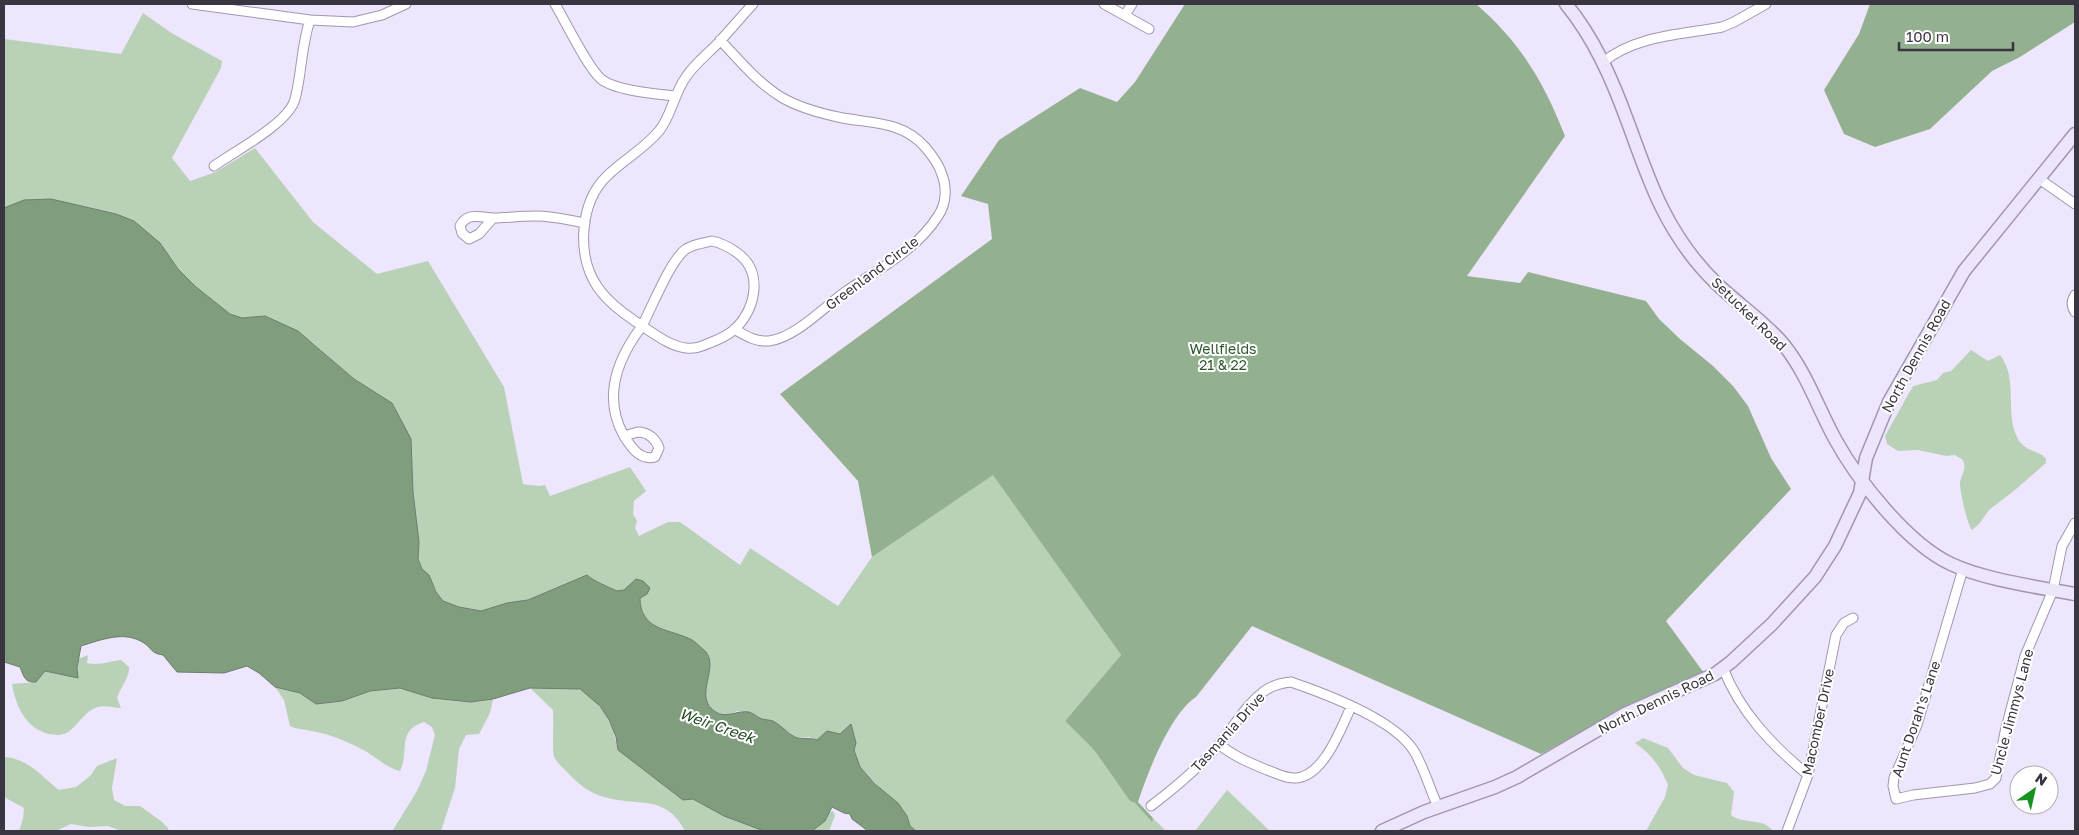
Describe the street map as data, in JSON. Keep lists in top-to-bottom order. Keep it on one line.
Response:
{"streets":{"main road":["Setucket Road","North Dennis Road"],"street":["Greenland Circle","Uncle Jimmys Lane","Aunt Dorah's Lane","Macomber Drive","Tasmania Drive"]},"crossings":[["Setucket Road","North Dennis Road"],["Setucket Road","Uncle Jimmys Lane"],["Setucket Road","Aunt Dorah's Lane"],["North Dennis Road","Tasmania Drive"],["Uncle Jimmys Lane","Aunt Dorah's Lane"]],"water":["Weir Creek"],"parks":["Wellfields 21 & 22"],"scale_bar":"100 m","north":"top right"}
